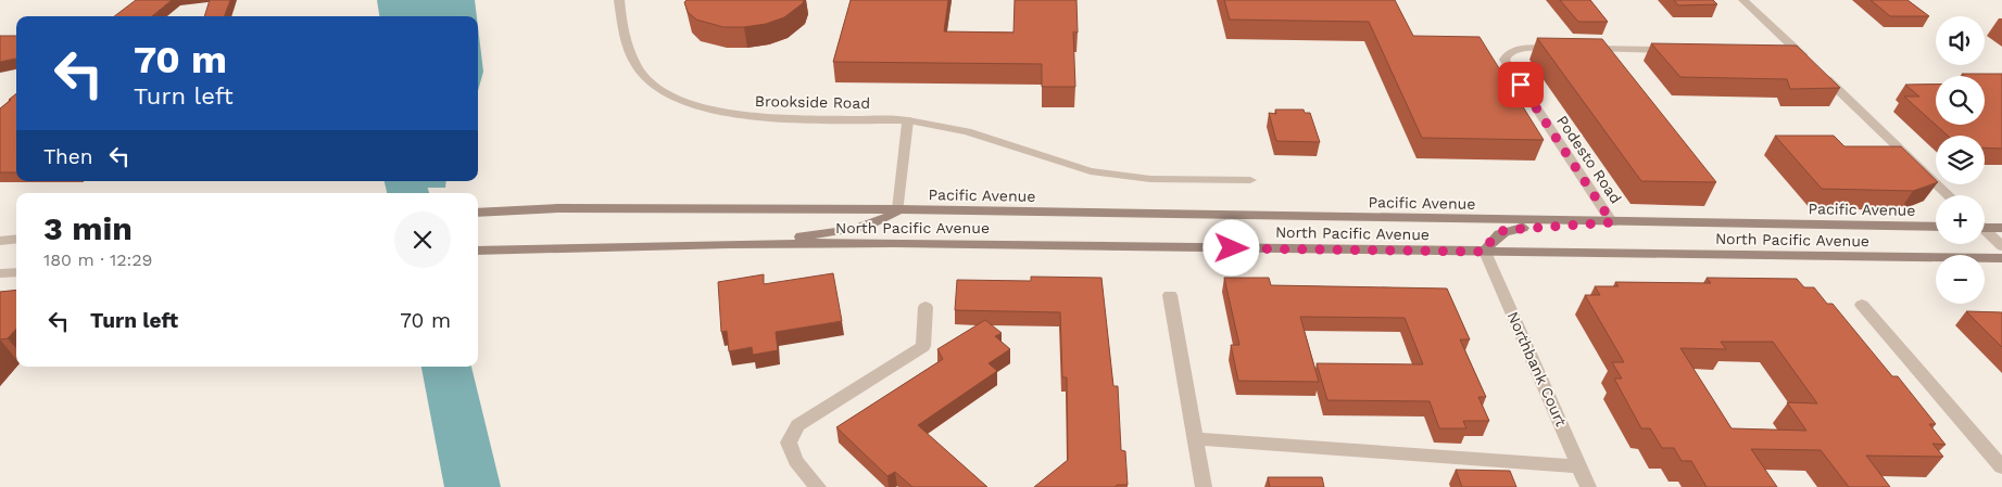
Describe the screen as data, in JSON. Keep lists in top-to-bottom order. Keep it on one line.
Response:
{"streets":{"main road":["Pacific Avenue","North Pacific Avenue"],"street":["Brookside Road","Podesto Road","Northbank Court"]},"crossings":[["Podesto Road","Pacific Avenue"],["Pacific Avenue","North Pacific Avenue"],["North Pacific Avenue","Northbank Court"]],"page":{"map_buttons":["+","−"],"turn":["70 m","Turn left"],"then":"Then","heading":["3 min","180 m · 12:29"],"list":[{"name":"Turn left","value":"70 m"}]}}
